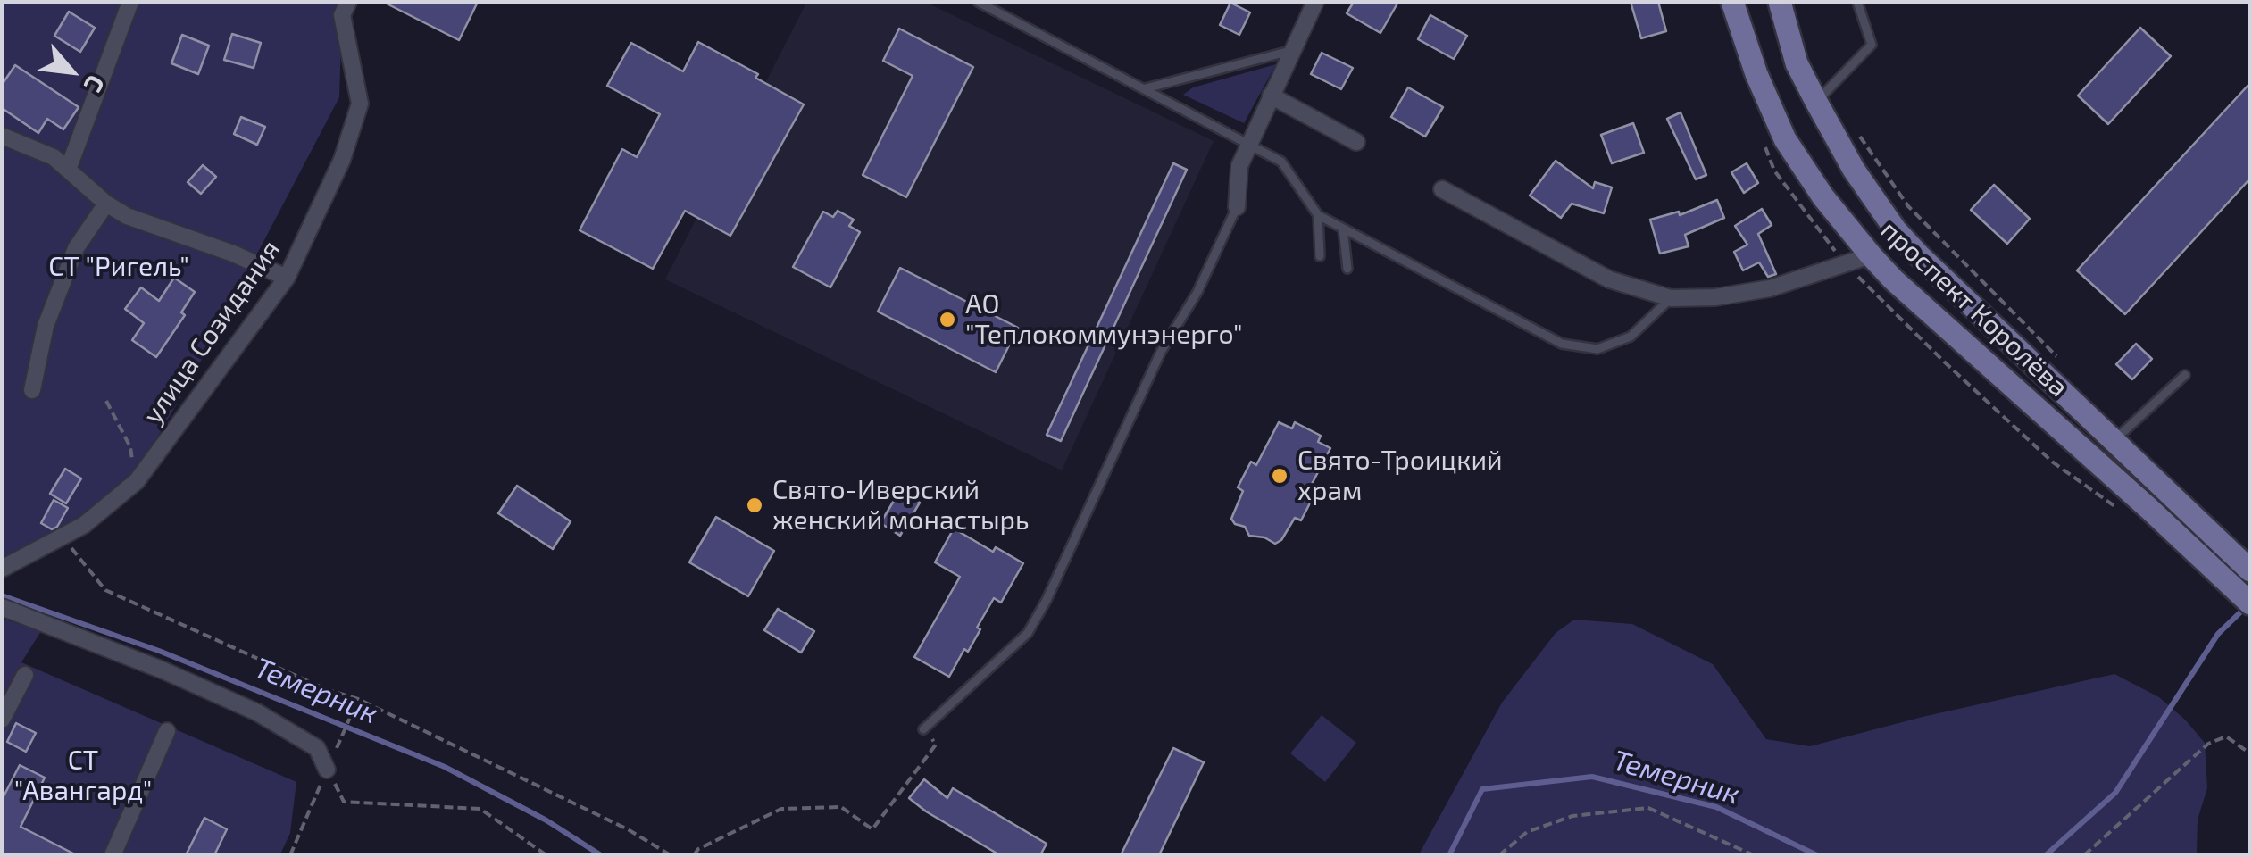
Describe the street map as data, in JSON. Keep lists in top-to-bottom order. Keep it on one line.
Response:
{"streets":{"main road":["проспект Королёва"],"street":["улица Созидания"]},"water":["Темерник"],"parks":["СТ \"Ригель\"","СТ \"Авангард\""],"places":["АО \"Теплокоммунэнерго\"","Свято-Троицкий храм","Свято-Иверский женский монастырь"],"north":"bottom right"}
